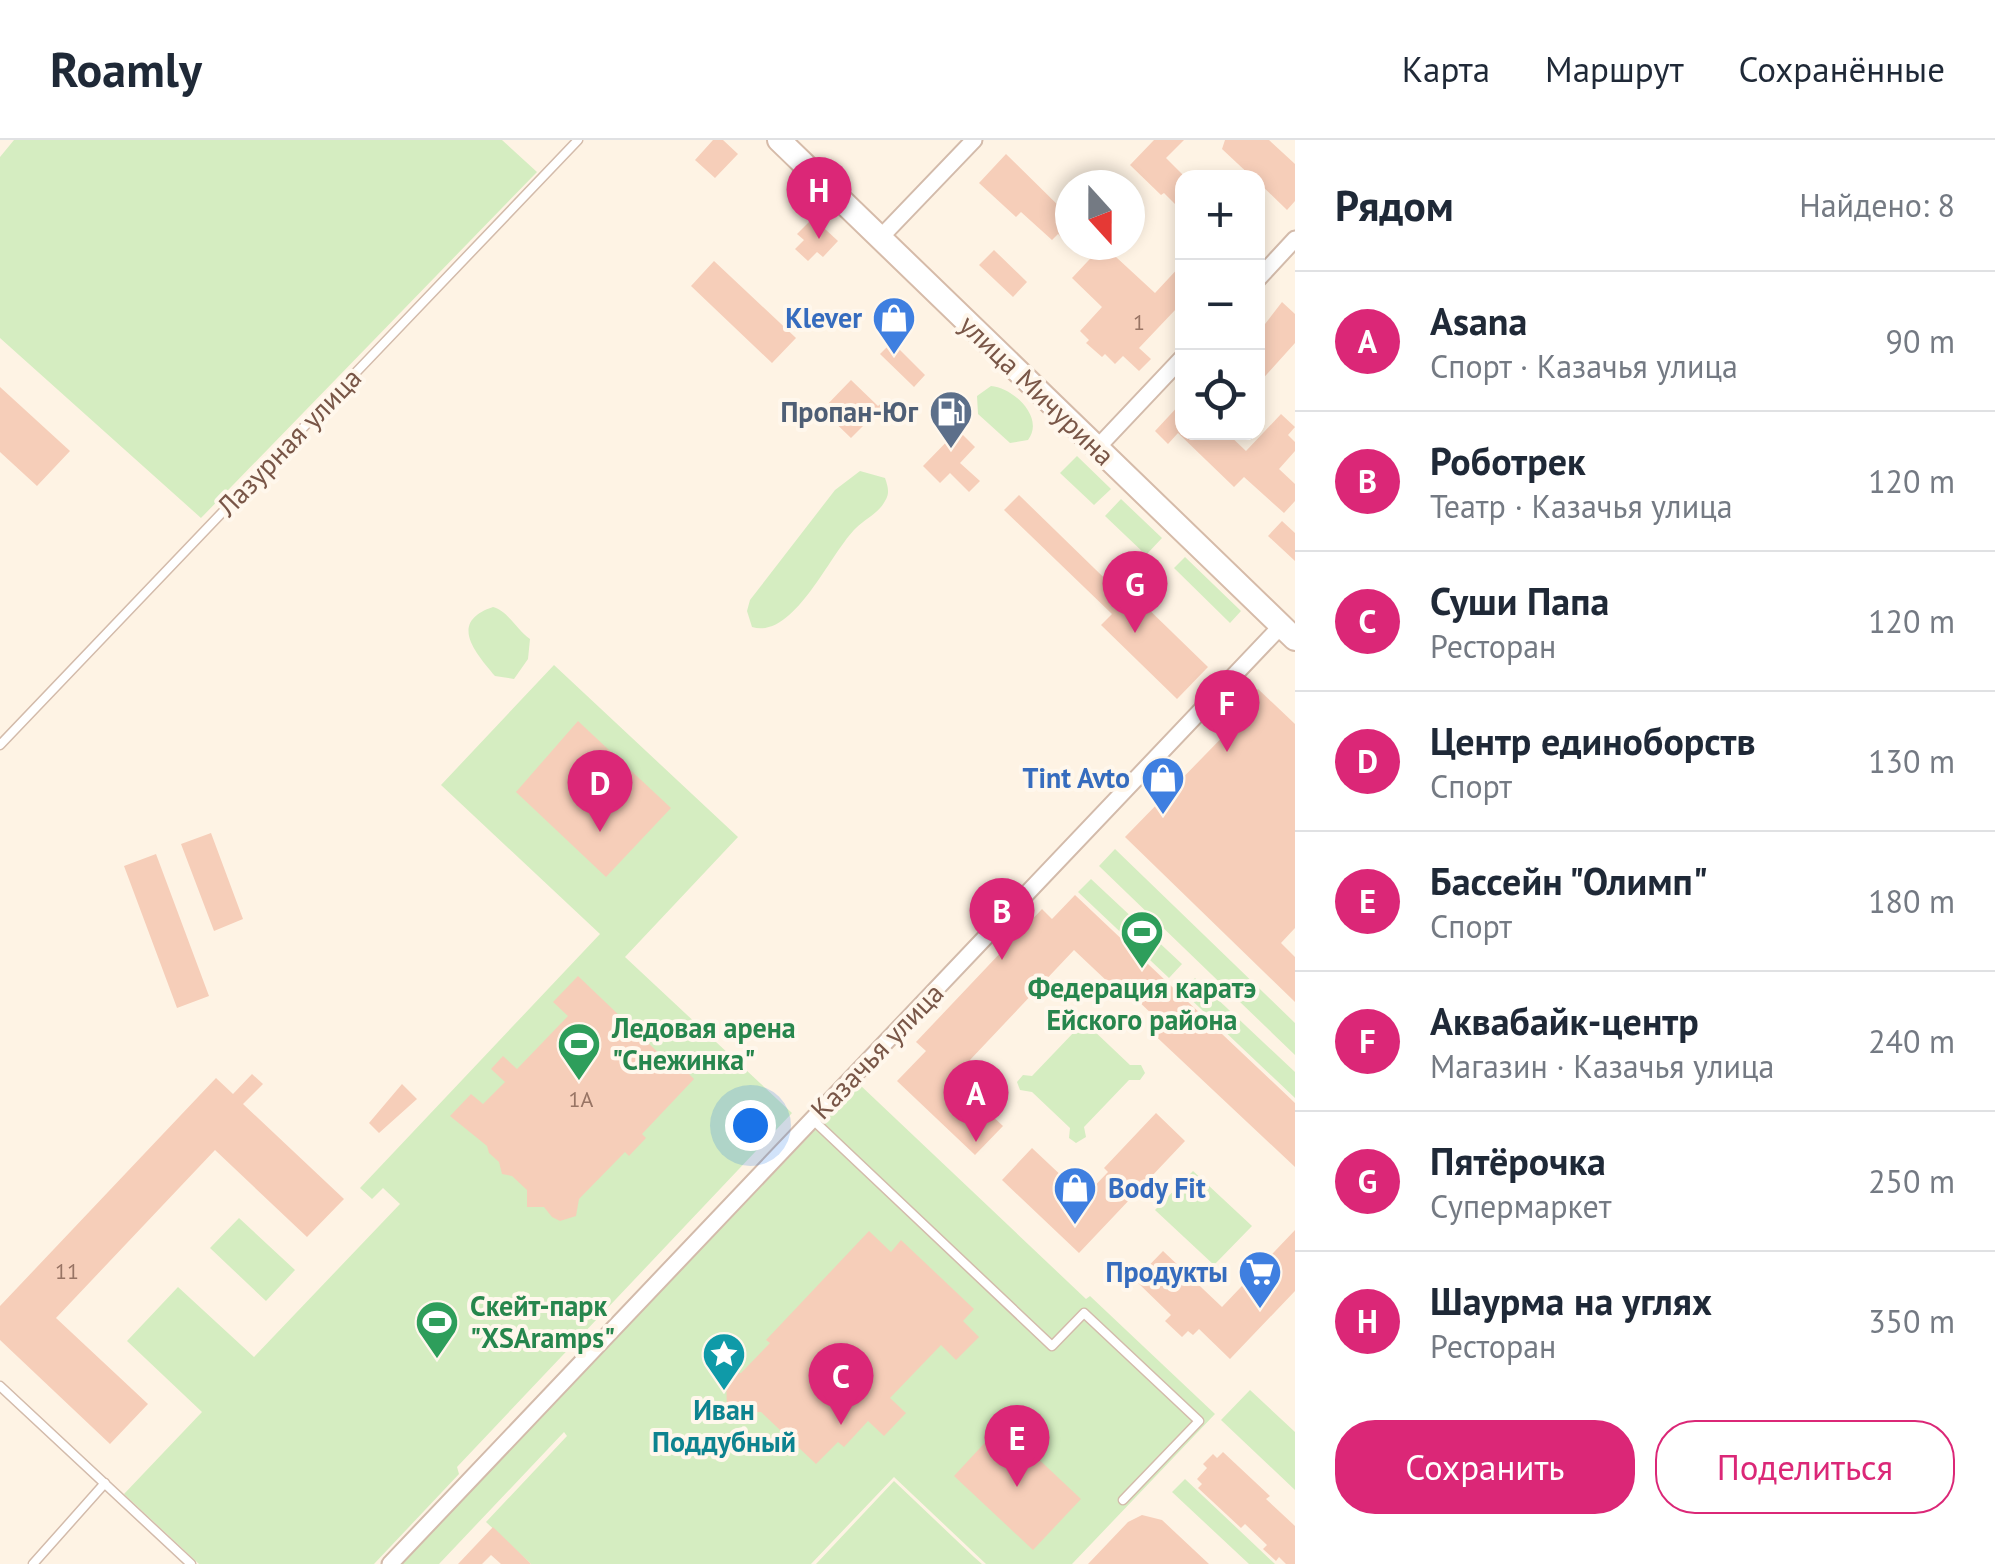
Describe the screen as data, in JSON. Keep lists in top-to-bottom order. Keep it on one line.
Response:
{"streets":{"street":["улица Мичурина","Казачья улица"],"lane":["Лазурная улица"]},"crossings":[["улица Мичурина","Казачья улица"]],"places":{"shop":["Klever","Tint Avto","Body Fit"],"fuel station":["Пропан-Юг"],"sports":["Федерация каратэ Ейского района","Ледовая арена \"Снежинка\"","Скейт-парк \"XSAramps\""],"supermarket":["Продукты"],"place":["Иван Поддубный"]},"house_numbers":["1","1А","11"],"north":"bottom","page":{"header":"Roamly","nav":["Карта","Маршрут","Сохранённые"],"heading":["Рядом","Найдено: 8"],"pins":["H","G","F","D","B","A","C","E"],"map_buttons":["+","−"],"list":[{"mark":"A","name":"Asana","note":"Спорт · Казачья улица","value":"90 m"},{"mark":"B","name":"Роботрек","note":"Театр · Казачья улица","value":"120 m"},{"mark":"C","name":"Суши Папа","note":"Ресторан","value":"120 m"},{"mark":"D","name":"Центр единоборств","note":"Спорт","value":"130 m"},{"mark":"E","name":"Бассейн \"Олимп\"","note":"Спорт","value":"180 m"},{"mark":"F","name":"Аквабайк-центр","note":"Магазин · Казачья улица","value":"240 m"},{"mark":"G","name":"Пятёрочка","note":"Супермаркет","value":"250 m"},{"mark":"H","name":"Шаурма на углях","note":"Ресторан","value":"350 m"}],"buttons":["Сохранить","Поделиться"]}}
